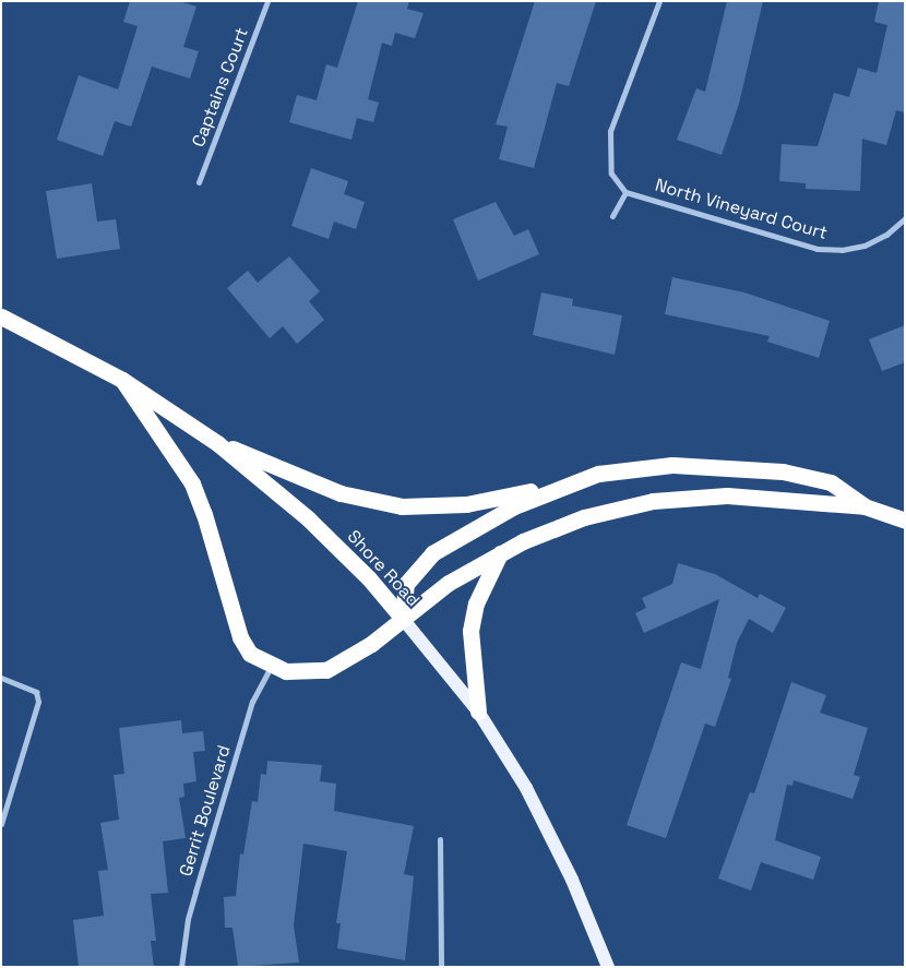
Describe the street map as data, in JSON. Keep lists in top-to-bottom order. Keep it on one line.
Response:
{"streets":{"highway":["Shore Road"],"street":["Captains Court","North Vineyard Court","Gerrit Boulevard"]}}
